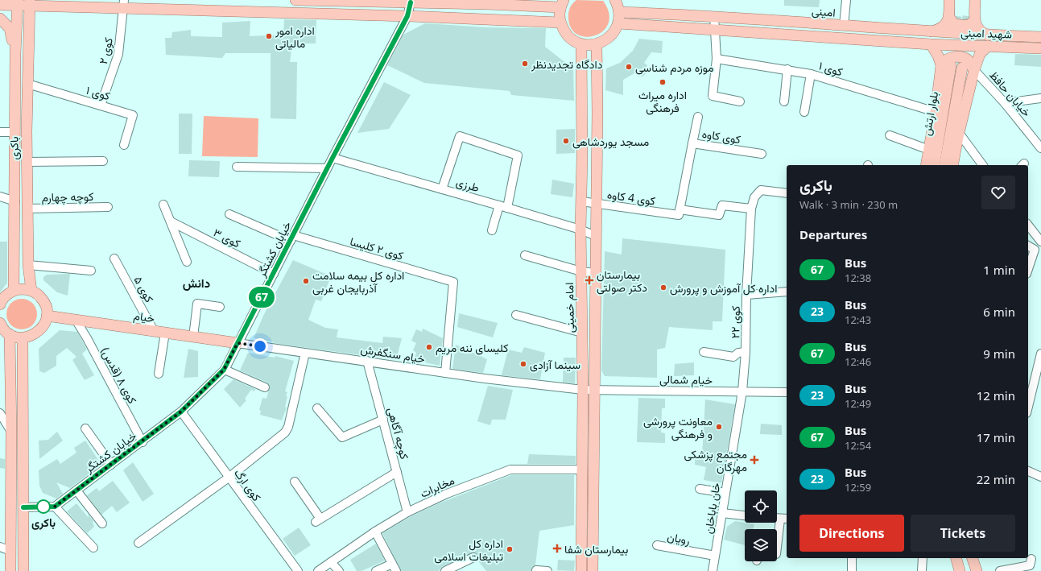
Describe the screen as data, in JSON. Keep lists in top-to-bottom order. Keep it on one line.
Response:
{"streets":{"main road":["امینی","شهید امینی","بلوار ارتش","باکری","امام خمینی","خیام"],"street":["کوی ۲","کوی ۱","خیابان حافظ","کوی کاوه","طرزی","کوچه چهارم","کوی 4 کاوه","کوی ۳","کوی ۲ کلیسا","خیابان کشتگر","کوی ۵","کوی ۲۲","خیام سنگفرش","کوی ۸ (قدس)","خیام شمالی","کوچه آگاهی","کوی ارگ","مخابرات","خان باباخان","رویان"]},"crossings":[["امینی","شهید امینی"],["کوی ۲","کوی ۱"],["کوی ۱","باکری"],["کوی کاوه","کوی 4 کاوه"],["باکری","کوچه چهارم"],["طرزی","خیابان کشتگر"],["طرزی","امام خمینی"],["کوی 4 کاوه","امام خمینی"],["کوی ۳","خیابان کشتگر"],["کوی ۲ کلیسا","خیابان کشتگر"],["کوی ۲ کلیسا","خیام سنگفرش"],["خیابان کشتگر","خیام"],["خیابان کشتگر","خیام سنگفرش"],["خیابان کشتگر","کوی ۸ (قدس)"],["خیابان کشتگر","کوی ارگ"],["کوی ۵","خیام"],["امام خمینی","خیام سنگفرش"],["امام خمینی","خیام شمالی"],["امام خمینی","مخابرات"],["خیام","خیام سنگفرش"],["خیام","کوی ۸ (قدس)"],["کوی ۲۲","خیام شمالی"],["کوی ۲۲","خان باباخان"],["خیام سنگفرش","خیام شمالی"],["خیام سنگفرش","کوچه آگاهی"],["خیام شمالی","خان باباخان"],["کوچه آگاهی","مخابرات"],["خان باباخان","رویان"]],"districts":["دانش"],"places":{"other":["اداره امور مالیاتی","دادگاه تجدیدنظر","موزه مردم شناسی","اداره میراث فرهنگی","مسجد یوردشاهی","اداره کل بیمه سلامت آذربایجان غربی","اداره کل آموزش و پرورش","کلیسای ننه مریم","سینما آزادی","معاونت پرورشی و فرهنگی","باکری","اداره کل تبلیغات اسلامی"],"health":["بیمارستان دکتر صولتی","مجتمع پزشکی مهرگان","بیمارستان شفا"]},"lines":["bus line 67"],"page":{"on_map":"67","heading":[["باکری","Walk · 3 min · 230 m"],"Departures"],"list":[{"mark":"67","name":"Bus","note":"12:38","value":"1 min"},{"mark":"23","name":"Bus","note":"12:43","value":"6 min"},{"mark":"67","name":"Bus","note":"12:46","value":"9 min"},{"mark":"23","name":"Bus","note":"12:49","value":"12 min"},{"mark":"67","name":"Bus","note":"12:54","value":"17 min"},{"mark":"23","name":"Bus","note":"12:59","value":"22 min"}],"buttons":["Directions","Tickets"]}}
